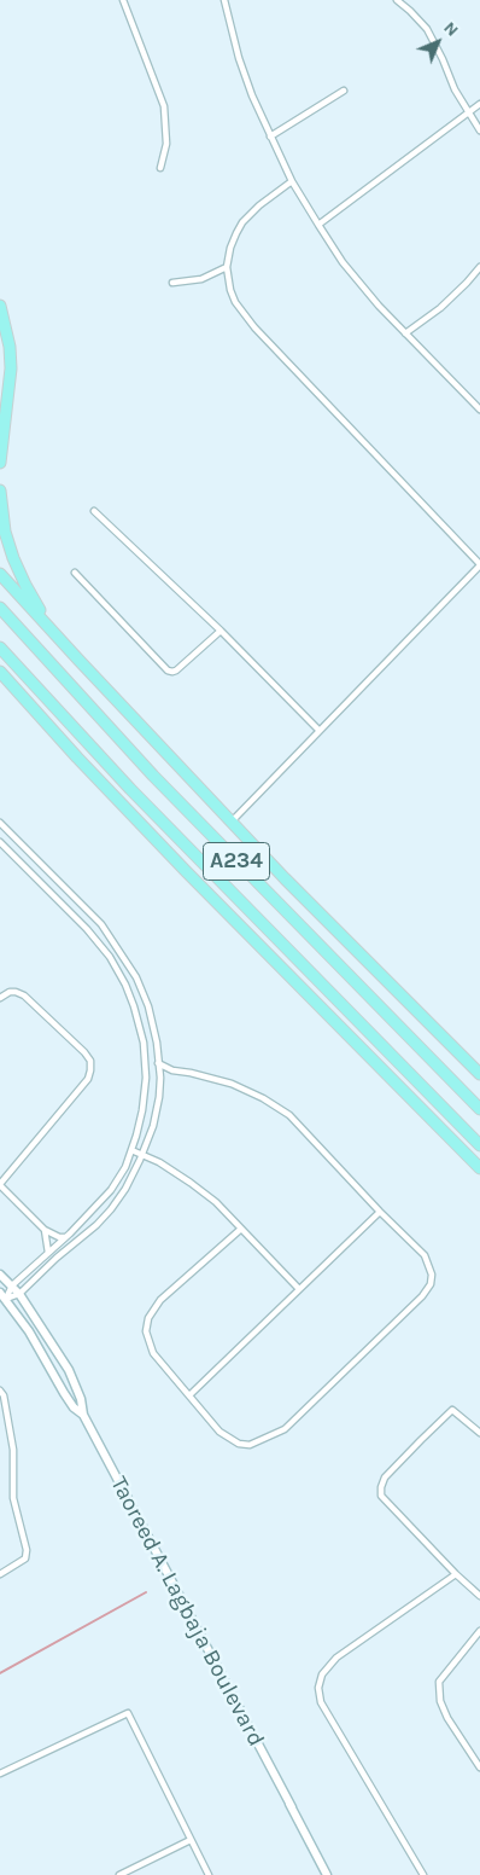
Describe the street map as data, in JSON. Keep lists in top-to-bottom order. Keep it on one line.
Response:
{"streets":{"highway":["A234"],"street":["Taoreed A. Lagbaja Boulevard"]},"north":"top right"}
